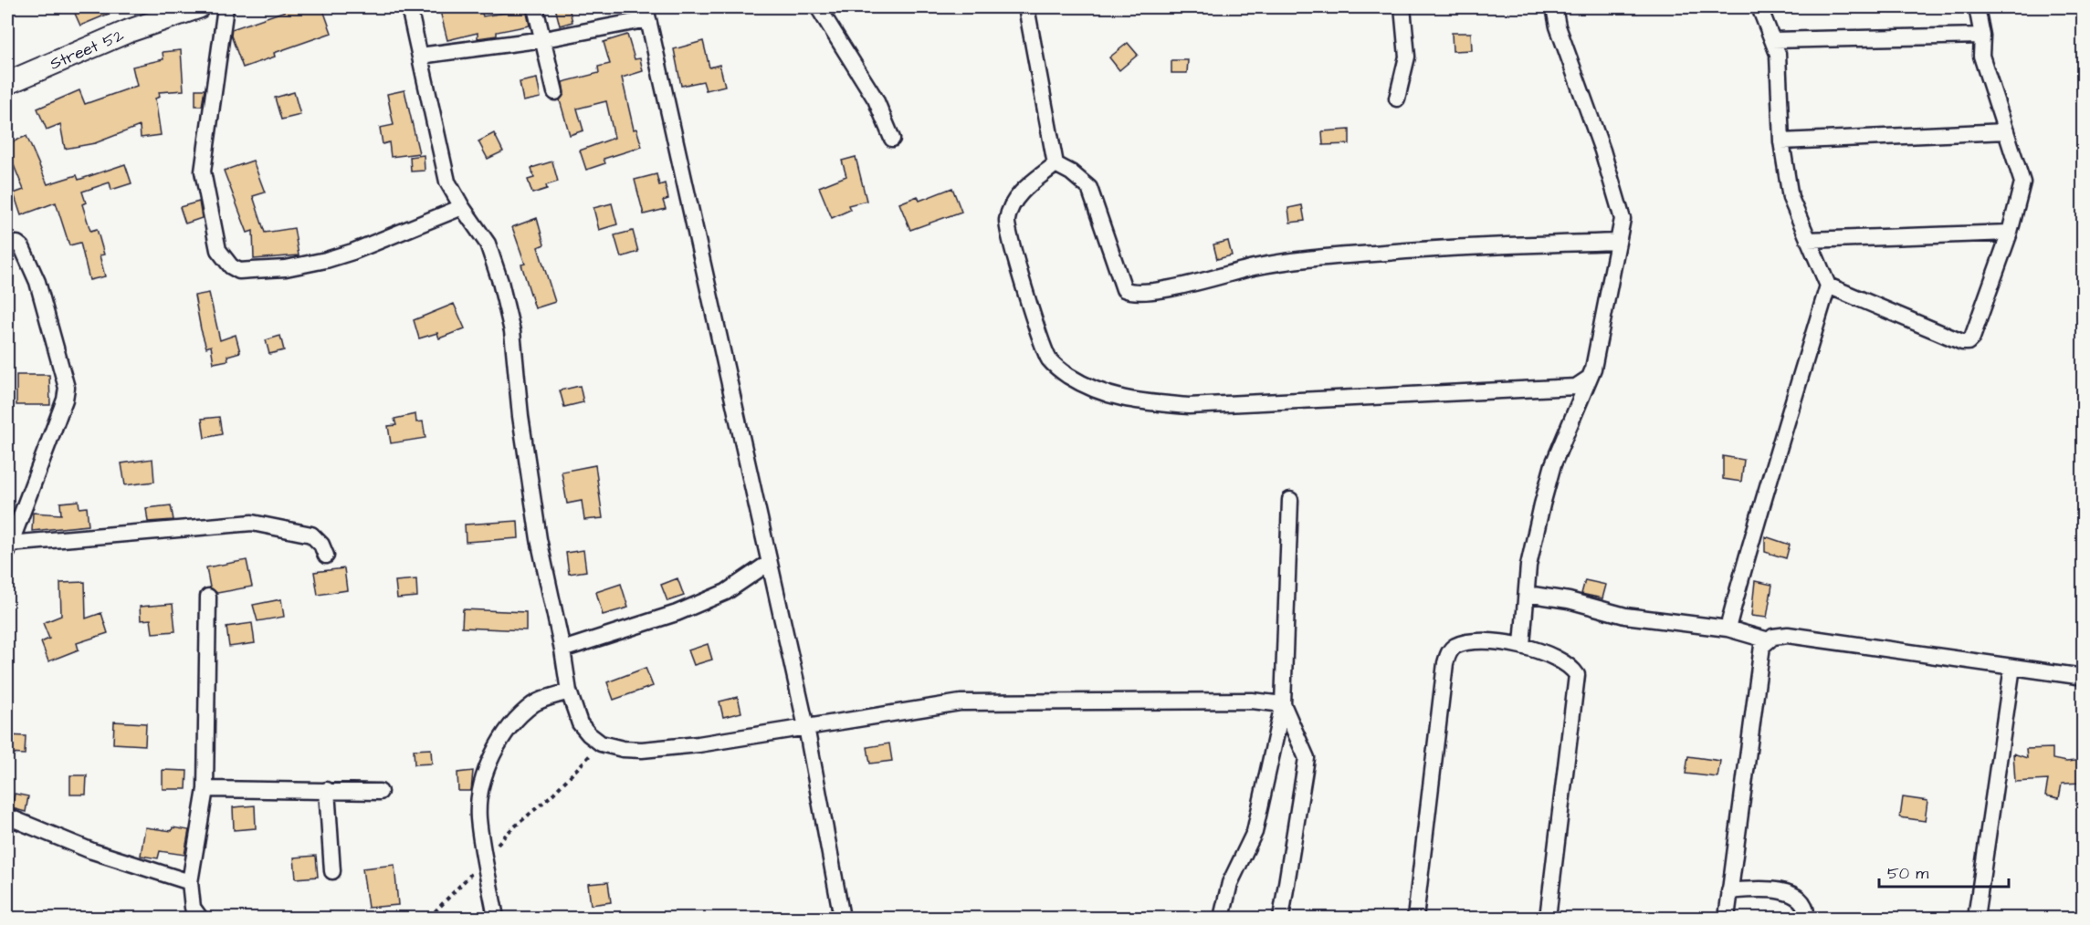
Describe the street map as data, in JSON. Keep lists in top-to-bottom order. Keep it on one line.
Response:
{"streets":{"street":["Street 52"]},"scale_bar":"50 m"}
